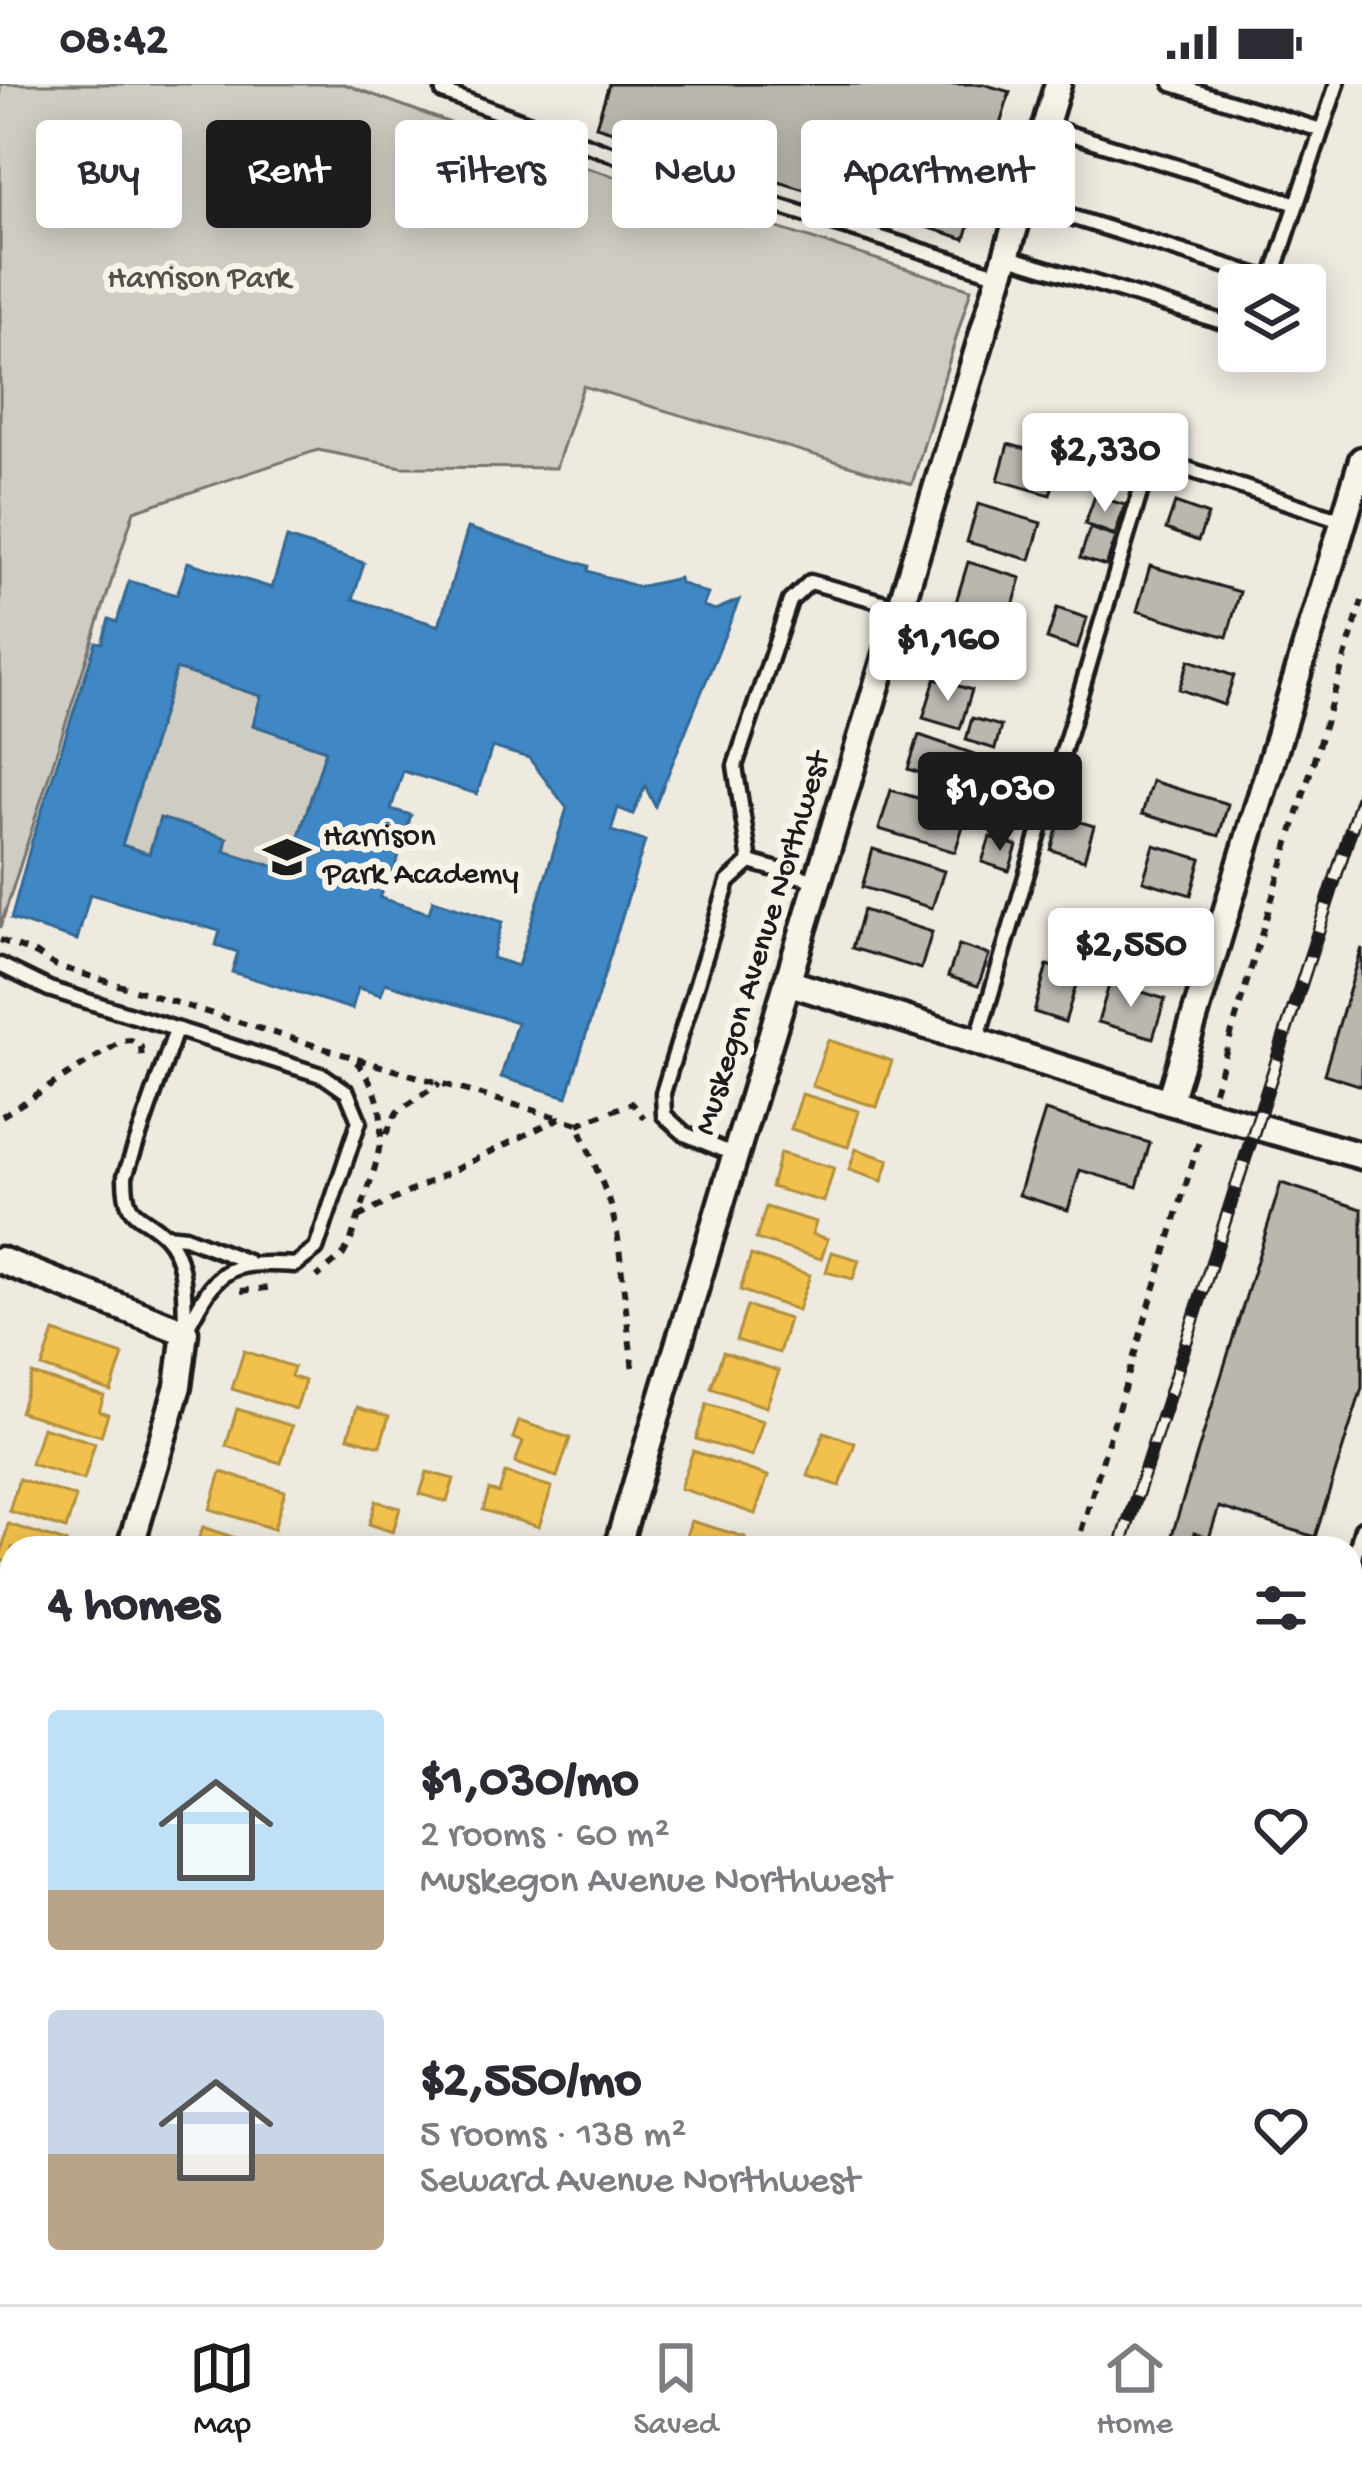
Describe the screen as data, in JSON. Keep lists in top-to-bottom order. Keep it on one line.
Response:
{"streets":{"street":["Muskegon Avenue Northwest"]},"parks":["Harrison Park"],"places":{"school or university":["Harrison Park Academy"]},"page":{"status":"08:42","chip":["Buy","Rent","Filters","New","Apartment"],"price":["$2,330","$1,160","$1,030","$2,550"],"heading":"4 homes","list":[{"name":"$1,030/mo","note":"2 rooms · 60 m² · Muskegon Avenue Northwest"},{"name":"$2,550/mo","note":"5 rooms · 138 m² · Seward Avenue Northwest"}],"tabs":["Map","Saved","Home"]}}
